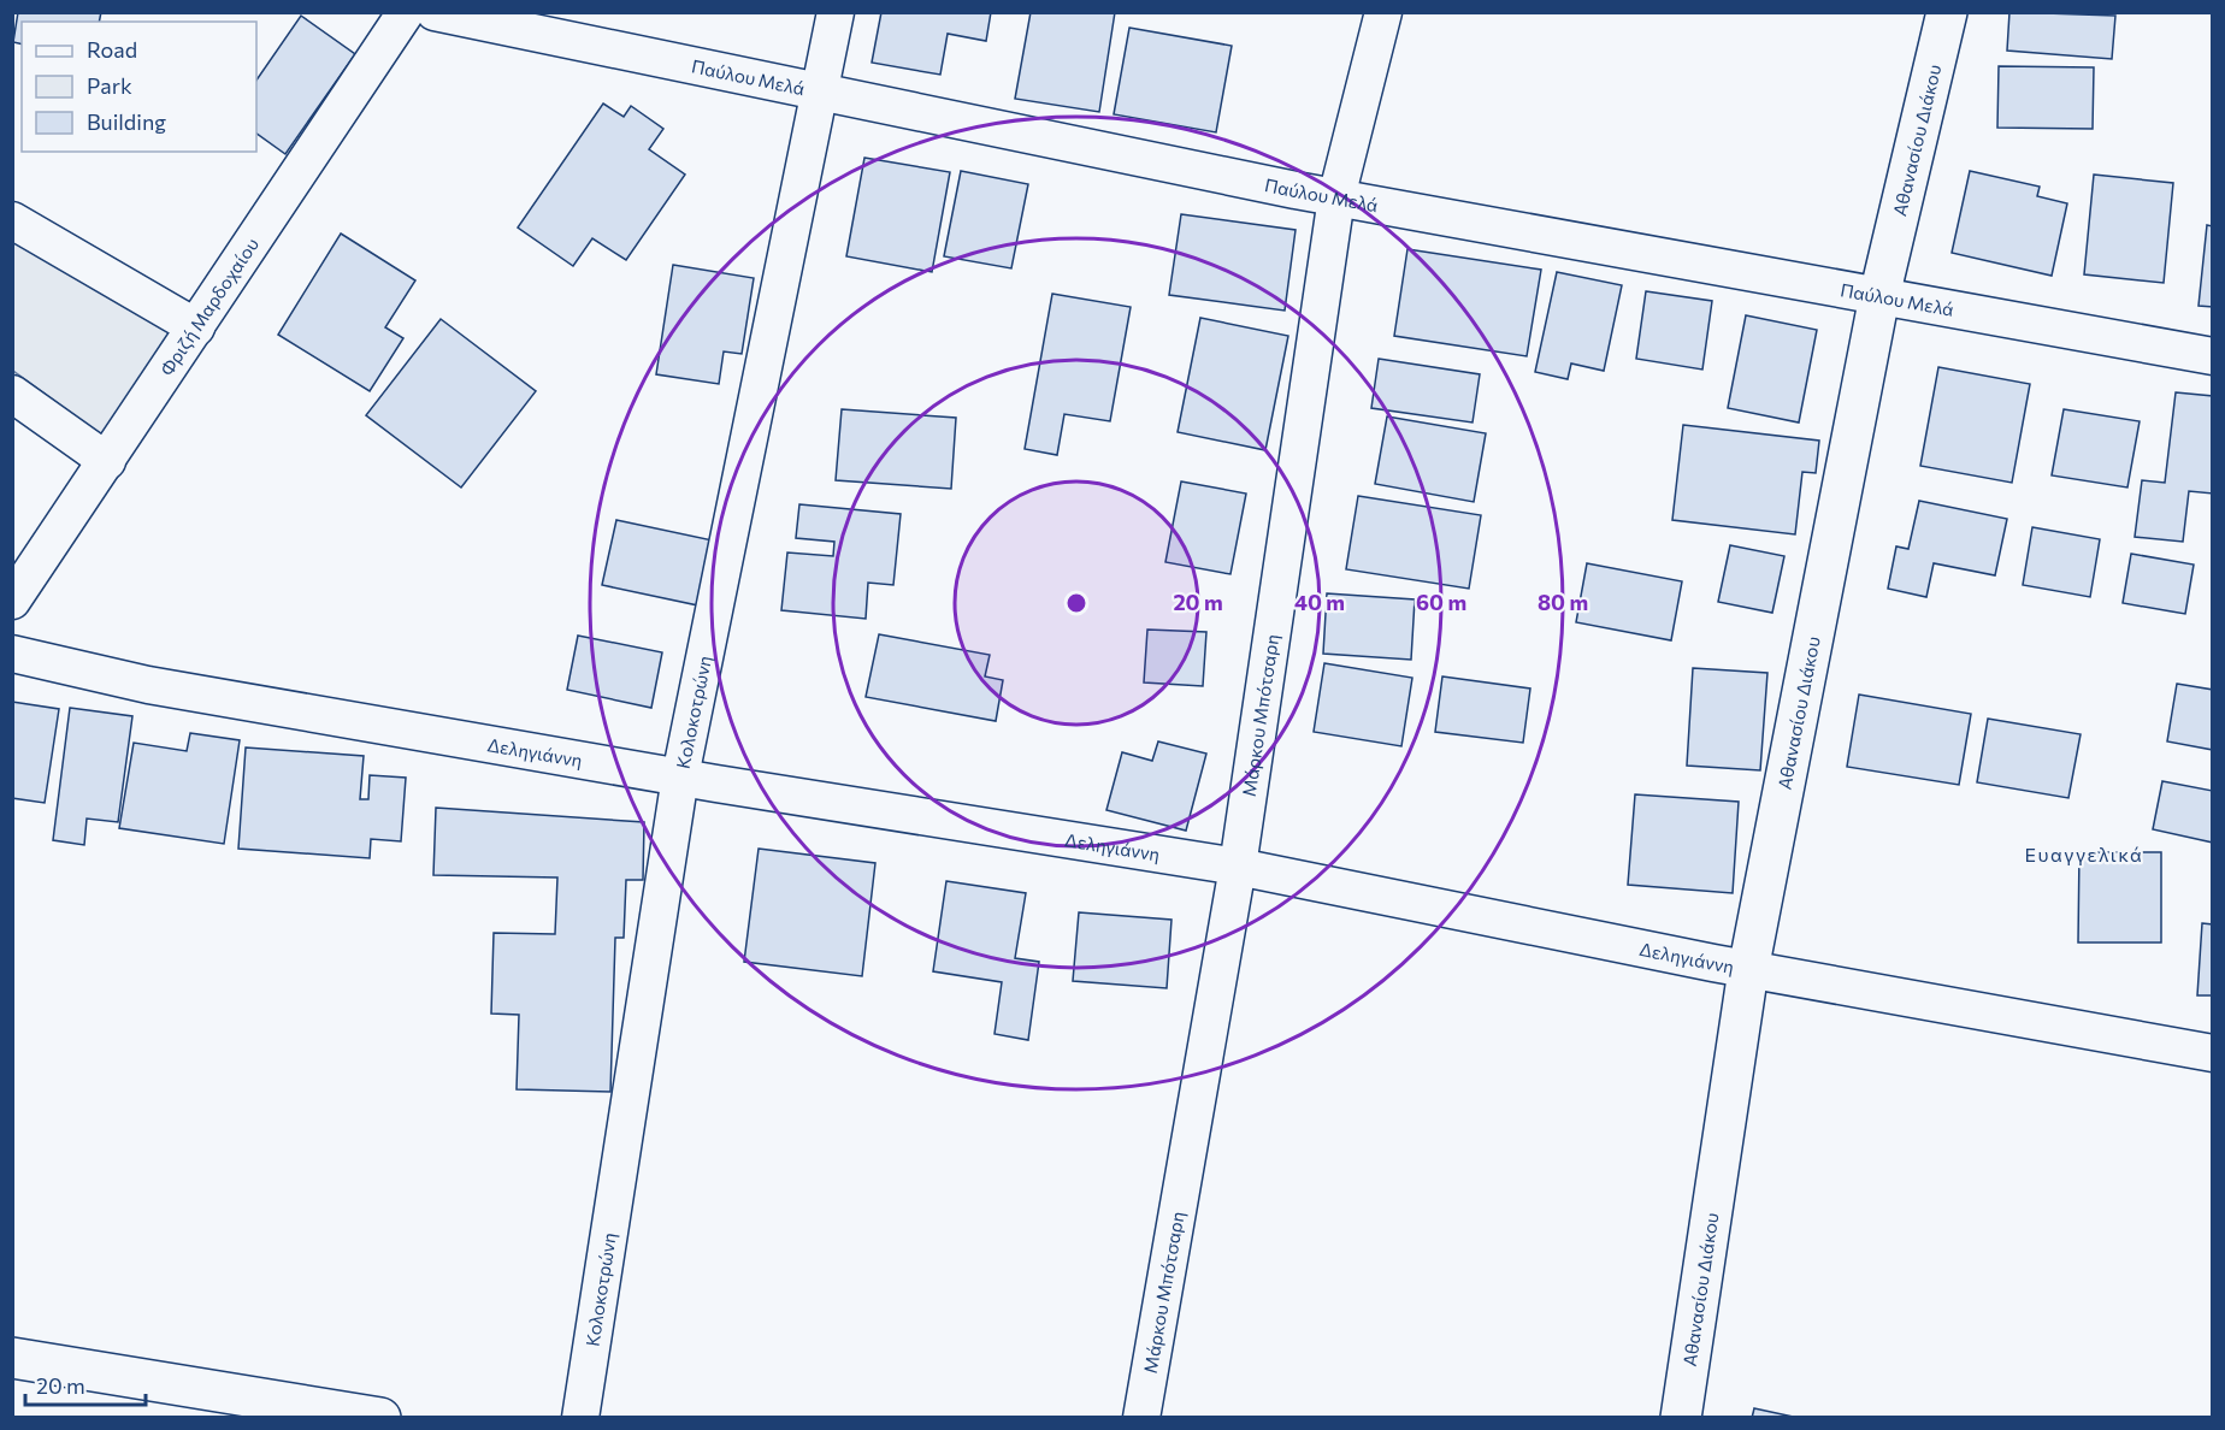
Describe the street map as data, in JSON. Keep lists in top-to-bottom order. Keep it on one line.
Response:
{"streets":{"street":["Παύλου Μελά","Αθανασίου Διάκου","Φριζή Μαρδοχαίου","Κολοκοτρώνη","Μάρκου Μπότσαρη","Δεληγιάννη"]},"crossings":[["Παύλου Μελά","Αθανασίου Διάκου"],["Παύλου Μελά","Κολοκοτρώνη"],["Παύλου Μελά","Μάρκου Μπότσαρη"],["Αθανασίου Διάκου","Δεληγιάννη"],["Κολοκοτρώνη","Δεληγιάννη"],["Μάρκου Μπότσαρη","Δεληγιάννη"]],"districts":["Ευαγγελικά"],"legend":["Road","Park","Building"],"scale_bar":"20 m","rings":["20 m","40 m","60 m","80 m"]}
